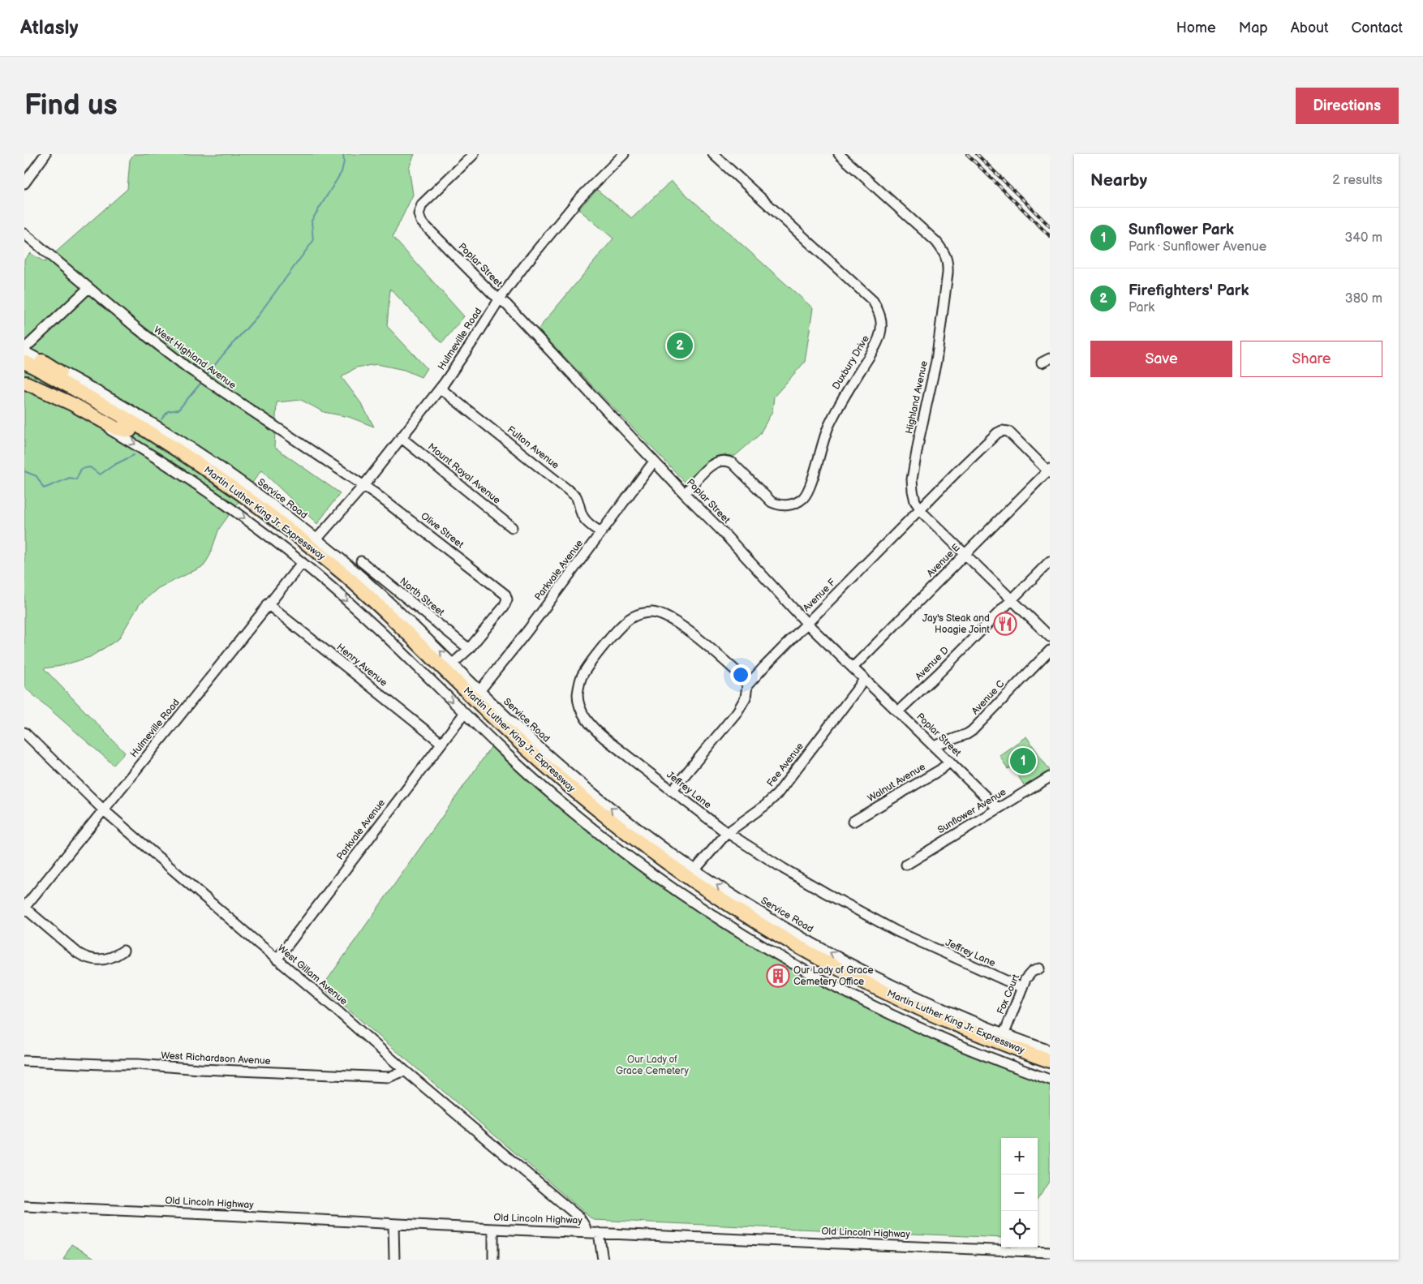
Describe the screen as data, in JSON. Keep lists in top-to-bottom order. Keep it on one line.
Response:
{"streets":{"highway":["Martin Luther King Jr. Expressway"],"street":["Poplar Street","Hulmeville Road","West Highland Avenue","Duxbury Drive","Highland Avenue","Fulton Avenue","Mount Royal Avenue","Service Road","Olive Street","Avenue E","Parkvale Avenue","Avenue F","North Street","Avenue D","Henry Avenue","Avenue C","Fee Avenue","Walnut Avenue","Jeffrey Lane","Sunflower Avenue","West Gillam Avenue","Fox Court","West Richardson Avenue","Old Lincoln Highway"]},"crossings":[["Poplar Street","Hulmeville Road"],["Poplar Street","Duxbury Drive"],["Poplar Street","Avenue E"],["Poplar Street","Parkvale Avenue"],["Poplar Street","Avenue F"],["Poplar Street","Avenue D"],["Poplar Street","Avenue C"],["Poplar Street","Fee Avenue"],["Poplar Street","Walnut Avenue"],["Poplar Street","Sunflower Avenue"],["Hulmeville Road","West Highland Avenue"],["Hulmeville Road","Fulton Avenue"],["Hulmeville Road","Mount Royal Avenue"],["Hulmeville Road","Service Road"],["Hulmeville Road","Olive Street"],["Hulmeville Road","Henry Avenue"],["Hulmeville Road","West Gillam Avenue"],["West Highland Avenue","Olive Street"],["Highland Avenue","Avenue E"],["Highland Avenue","Avenue F"],["Highland Avenue","Avenue D"],["Fulton Avenue","Parkvale Avenue"],["Service Road","Martin Luther King Jr. Expressway"],["Service Road","Parkvale Avenue"],["Service Road","Fee Avenue"],["Service Road","Fox Court"],["Martin Luther King Jr. Expressway","Fox Court"],["Olive Street","North Street"],["Avenue E","Avenue F"],["Parkvale Avenue","Henry Avenue"],["Parkvale Avenue","West Gillam Avenue"],["Avenue F","Jeffrey Lane"],["Fee Avenue","Jeffrey Lane"],["Jeffrey Lane","Fox Court"],["West Gillam Avenue","West Richardson Avenue"],["West Gillam Avenue","Old Lincoln Highway"]],"parks":["Our Lady of Grace Cemetery"],"places":{"restaurant":["Jay's Steak and Hoagie Joint"],"building":["Our Lady of Grace Cemetery Office"]},"page":{"header":"Atlasly","nav":["Home","Map","About","Contact"],"buttons":["Directions",["Save","Share"]],"title":"Find us","heading":["Nearby","2 results"],"list":[{"mark":"1","name":"Sunflower Park","note":"Park · Sunflower Avenue","value":"340 m"},{"mark":"2","name":"Firefighters' Park","note":"Park","value":"380 m"}],"pins":["2","1"],"map_buttons":["+","−"]}}
